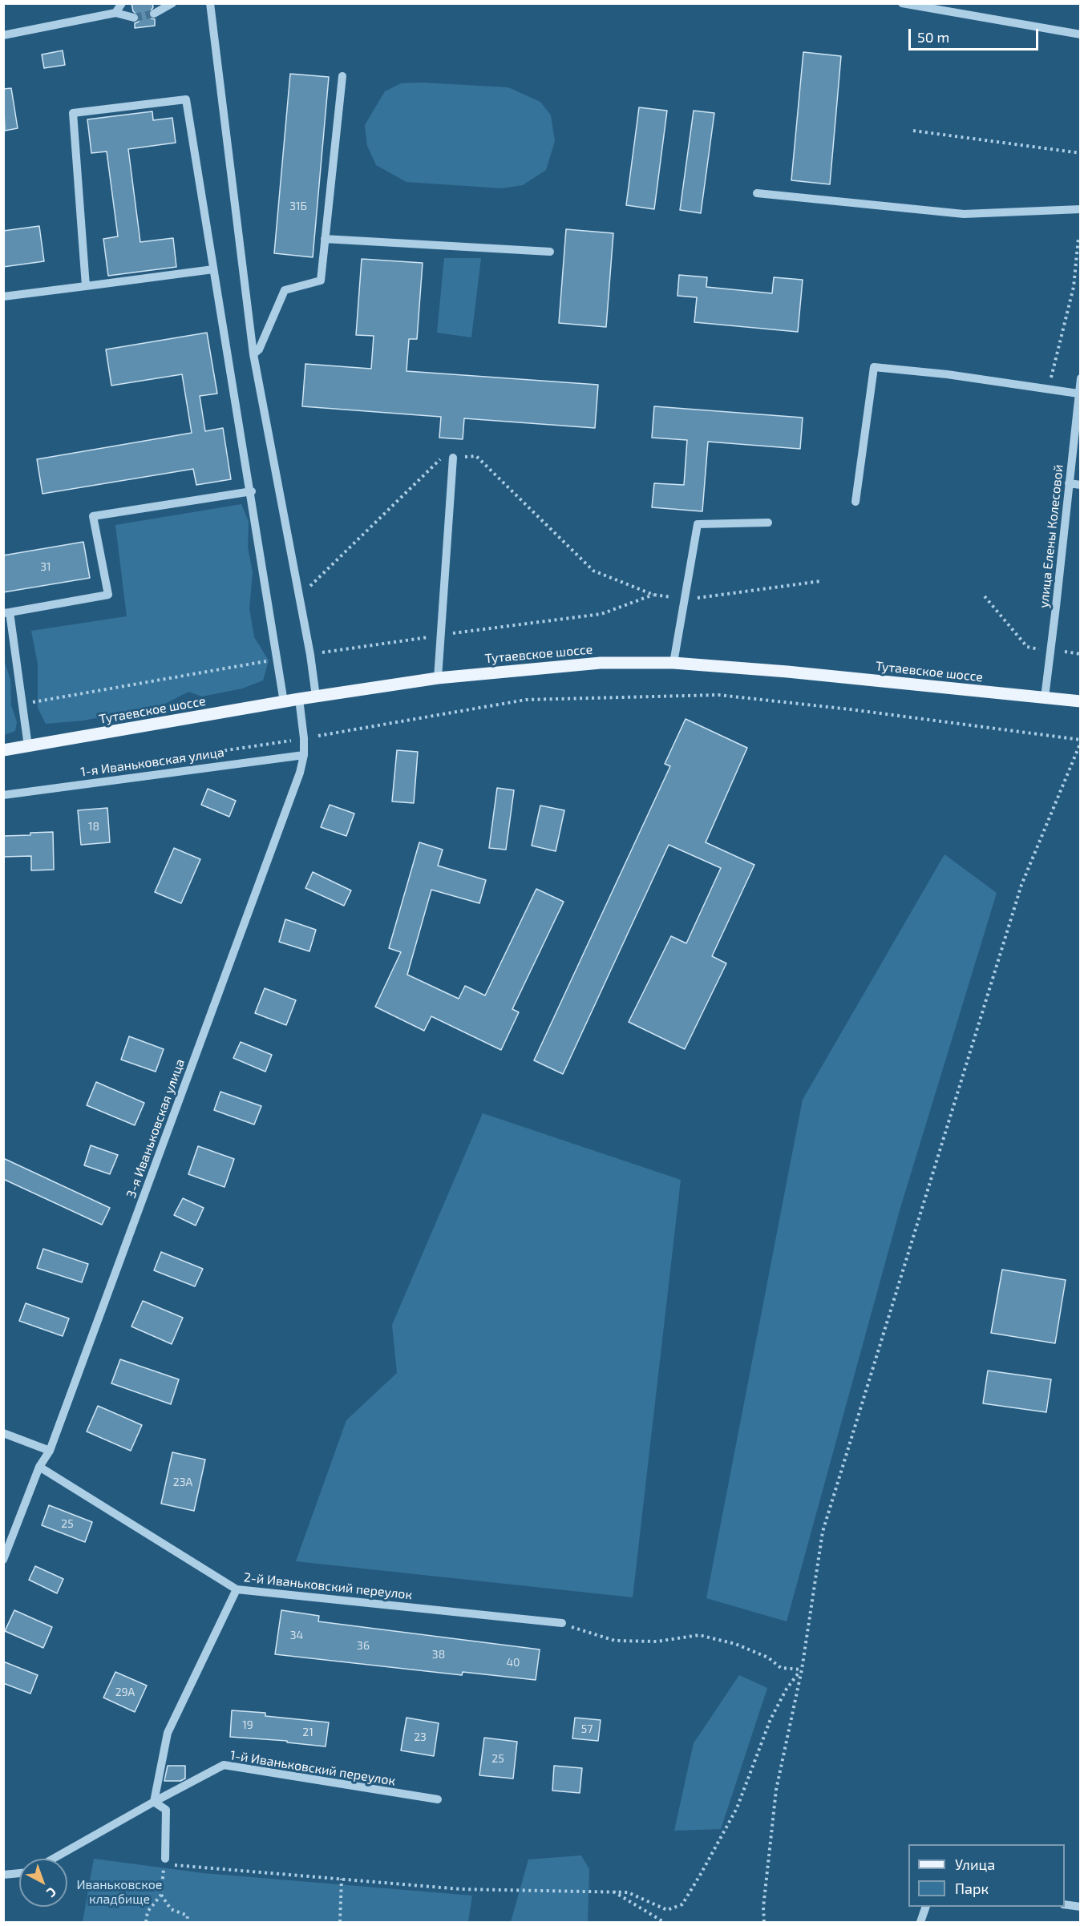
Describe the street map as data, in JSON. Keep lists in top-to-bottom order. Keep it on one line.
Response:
{"streets":{"main road":["Тутаевское шоссе"],"street":["улица Елены Колесовой","1-я Иваньковская улица","3-я Иваньковская улица","2-й Иваньковский переулок","1-й Иваньковский переулок"]},"crossings":[["улица Елены Колесовой","Тутаевское шоссе"],["Тутаевское шоссе","3-я Иваньковская улица"],["1-я Иваньковская улица","3-я Иваньковская улица"],["3-я Иваньковская улица","2-й Иваньковский переулок"]],"parks":["Иваньковское кладбище"],"house_numbers":["31Б","31","18","23А","25","34","36","38","40","29А","19","57","21","23","25"],"legend":["Улица","Парк"],"scale_bar":"50 m","north":"bottom right"}
